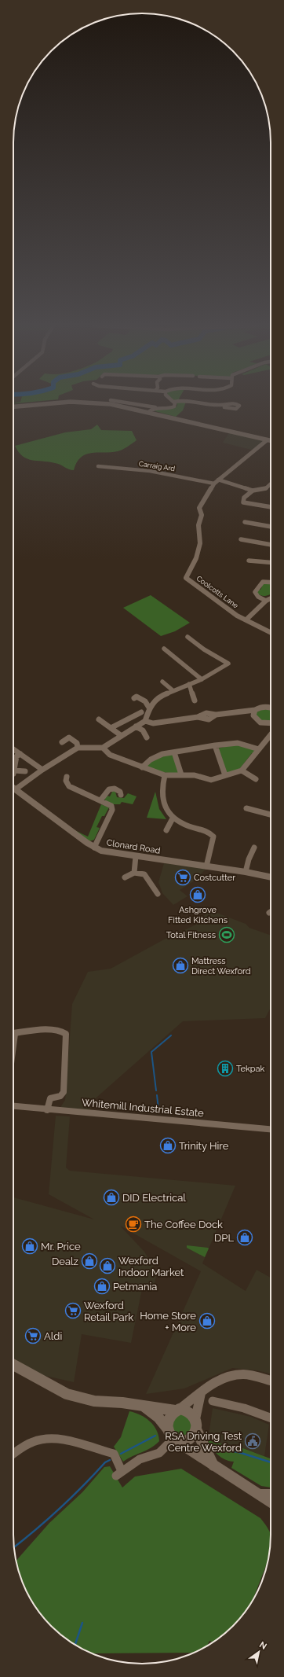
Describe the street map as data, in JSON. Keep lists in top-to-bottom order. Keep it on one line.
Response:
{"streets":{"street":["Carraig Ard","Coolcotts Lane","Clonard Road","Whitemill Industrial Estate"]},"crossings":[["Carraig Ard","Coolcotts Lane"]],"places":{"supermarket":["Costcutter","Wexford Retail Park","Aldi"],"shop":["Ashgrove Fitted Kitchens","Mattress Direct Wexford","Trinity Hire","DID Electrical","DPL","Mr. Price","Dealz","Wexford Indoor Market","Petmania","Home Store + More"],"sports":["Total Fitness"],"building":["Tekpak"],"cafe":["The Coffee Dock"],"public building":["RSA Driving Test Centre Wexford"]},"north":"top right"}
